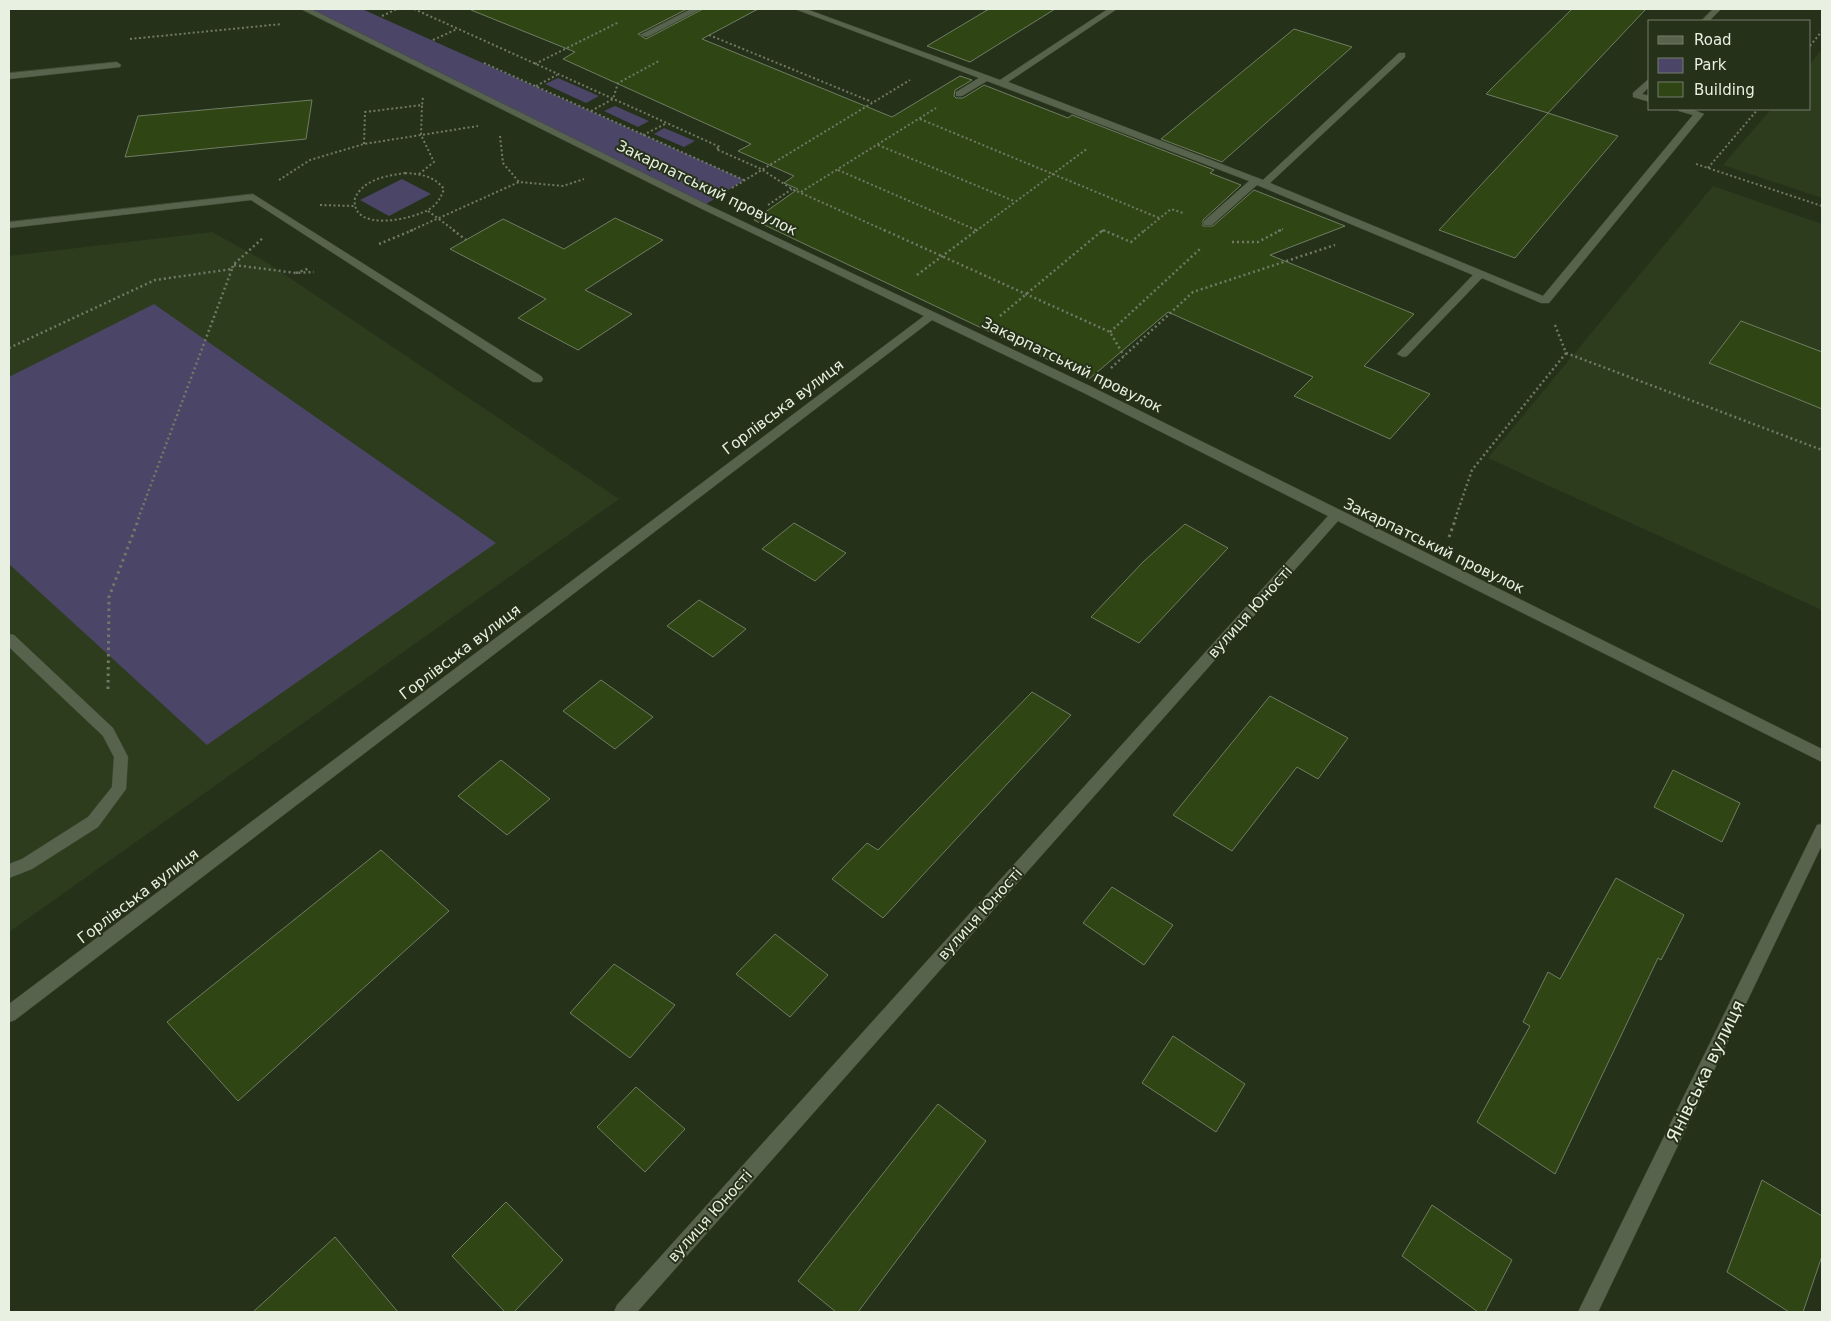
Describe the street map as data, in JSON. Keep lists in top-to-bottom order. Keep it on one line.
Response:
{"streets":{"street":["Закарпатський провулок","Горлівська вулиця","вулиця Юності","Янівська вулиця"]},"crossings":[["Закарпатський провулок","Горлівська вулиця"],["Закарпатський провулок","вулиця Юності"]],"legend":["Road","Park","Building"]}
